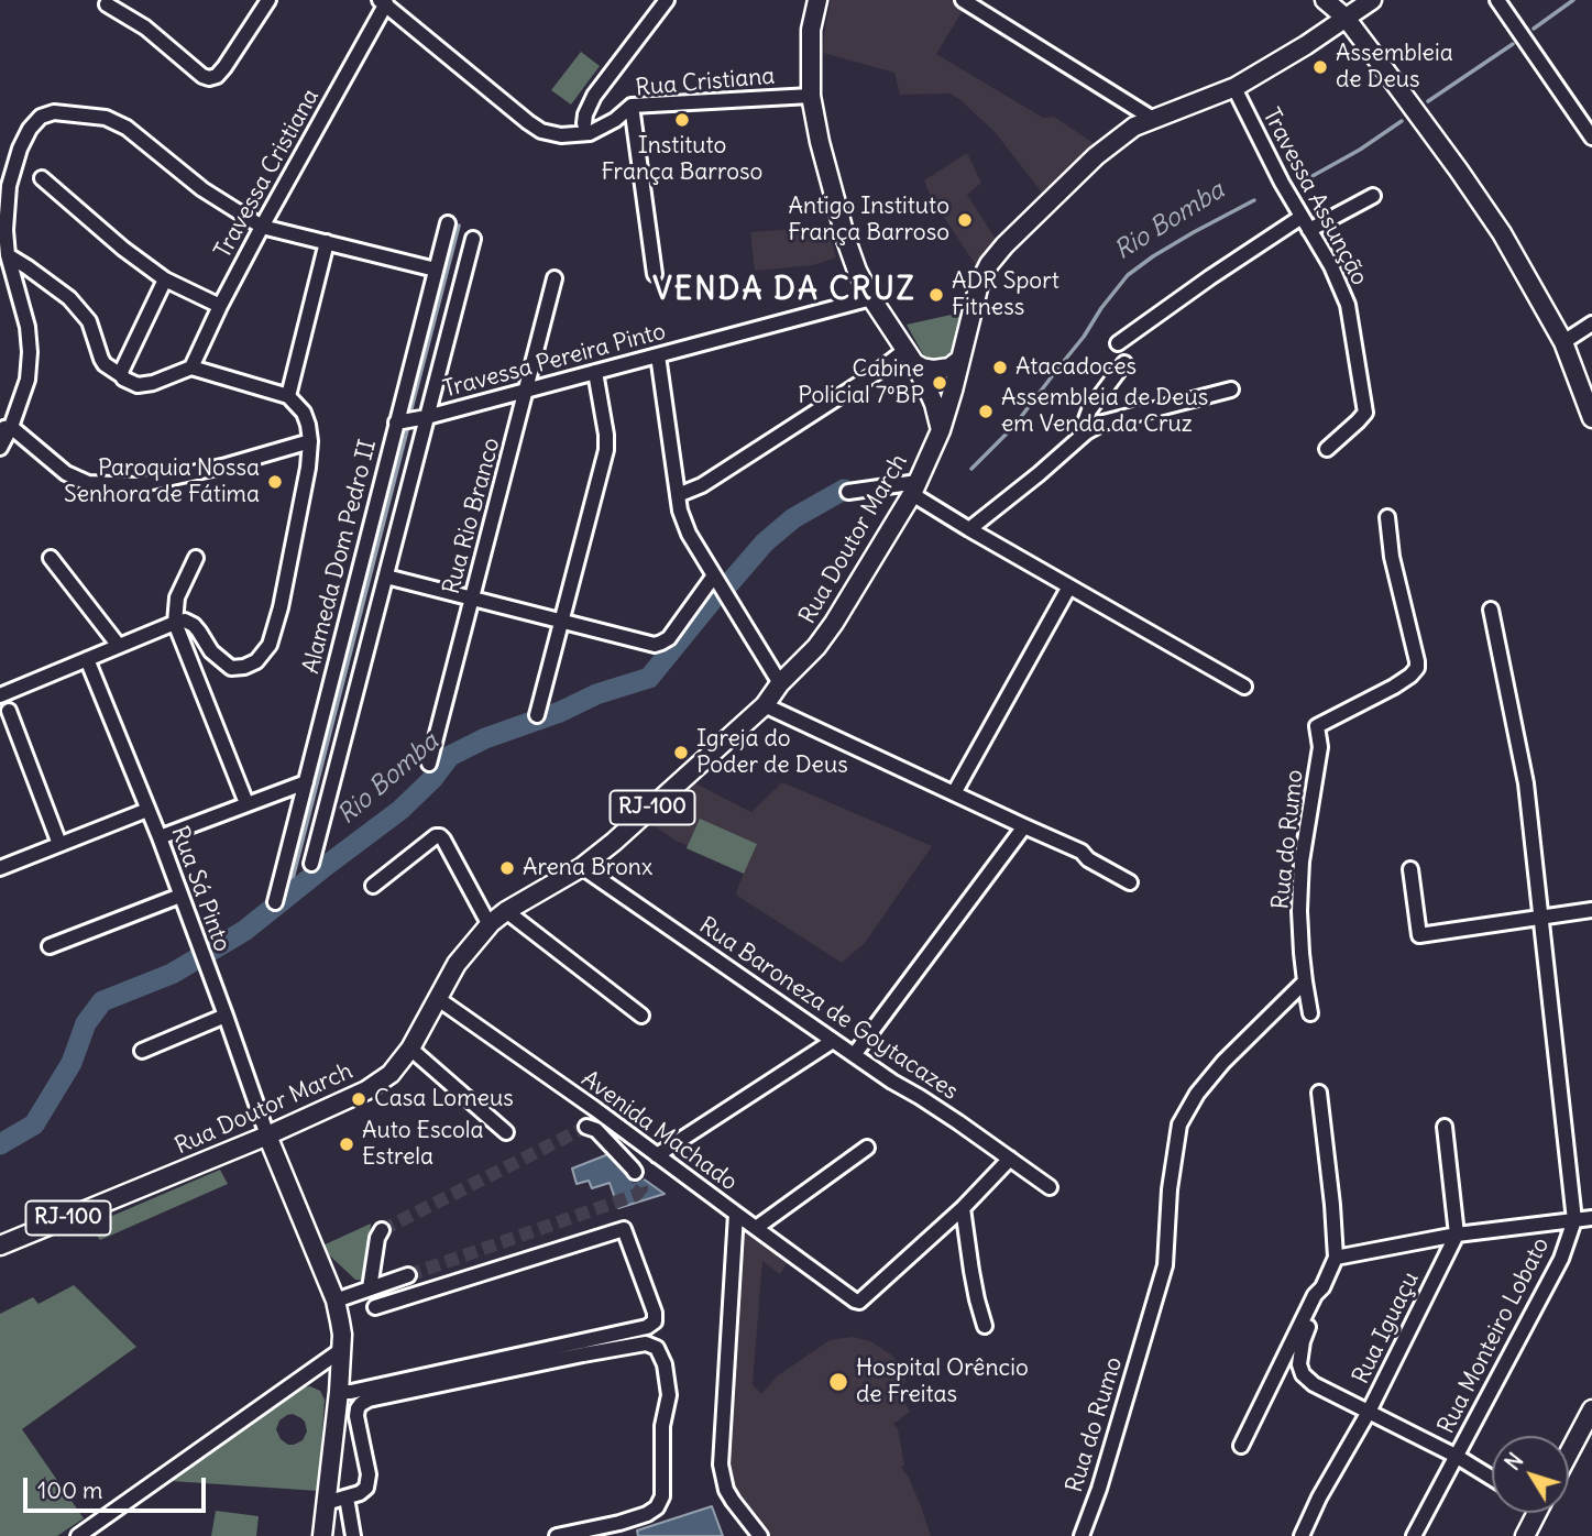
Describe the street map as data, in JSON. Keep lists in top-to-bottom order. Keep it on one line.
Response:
{"streets":{"main road":["Rua Doutor March","RJ-100"],"street":["Rua Cristiana","Travessa Cristiana","Travessa Assunção","Travessa Pereira Pinto","Rua Rio Branco","Alameda Dom Pedro II","Rua do Rumo","Rua Sá Pinto","Rua Baroneza de Goytacazes","Avenida Machado","Rua Iguaçu","Rua Monteiro Lobato"]},"crossings":[["Rua Cristiana","Travessa Cristiana"],["Travessa Assunção","Rua Doutor March"],["Travessa Pereira Pinto","Rua Rio Branco"],["Travessa Pereira Pinto","Alameda Dom Pedro II"],["Rua Doutor March","Rua Sá Pinto"],["Rua Doutor March","Rua Baroneza de Goytacazes"],["Rua Doutor March","Avenida Machado"]],"districts":["VENDA DA CRUZ"],"water":["Rio Bomba"],"places":["Assembleia de Deus","Instituto França Barroso","Antigo Instituto França Barroso","ADR Sport Fitness","Atacadoces","Cabine Policial 7ºBP","Assembleia de Deus em Venda da Cruz","Paroquia Nossa Senhora de Fátima","Igreja do Poder de Deus","Arena Bronx","Casa Lomeus","Auto Escola Estrela","Hospital Orêncio de Freitas"],"scale_bar":"100 m","north":"top left"}
